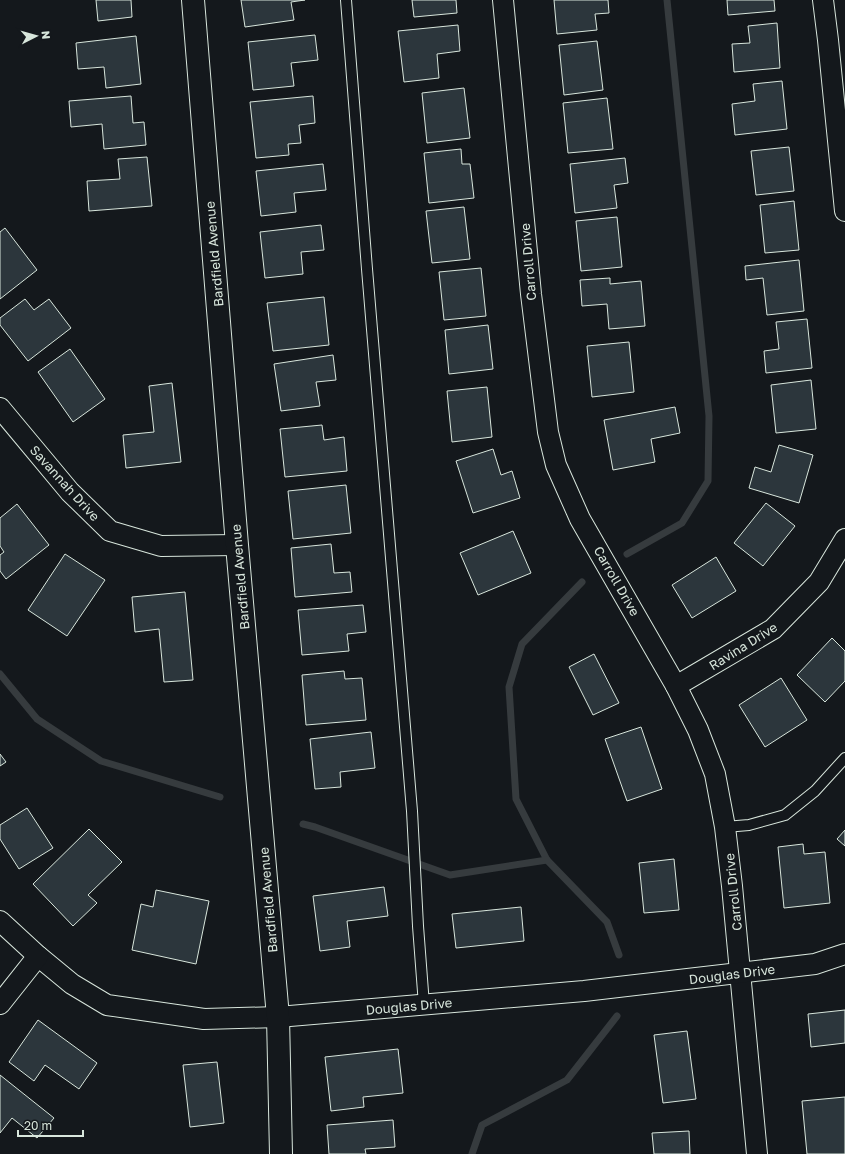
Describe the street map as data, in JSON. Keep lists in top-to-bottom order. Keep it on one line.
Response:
{"streets":{"street":["Bardfield Avenue","Carroll Drive","Savannah Drive","Ravina Drive","Douglas Drive"]},"crossings":[["Bardfield Avenue","Savannah Drive"],["Bardfield Avenue","Douglas Drive"],["Carroll Drive","Ravina Drive"],["Carroll Drive","Douglas Drive"]],"scale_bar":"20 m","north":"right"}
